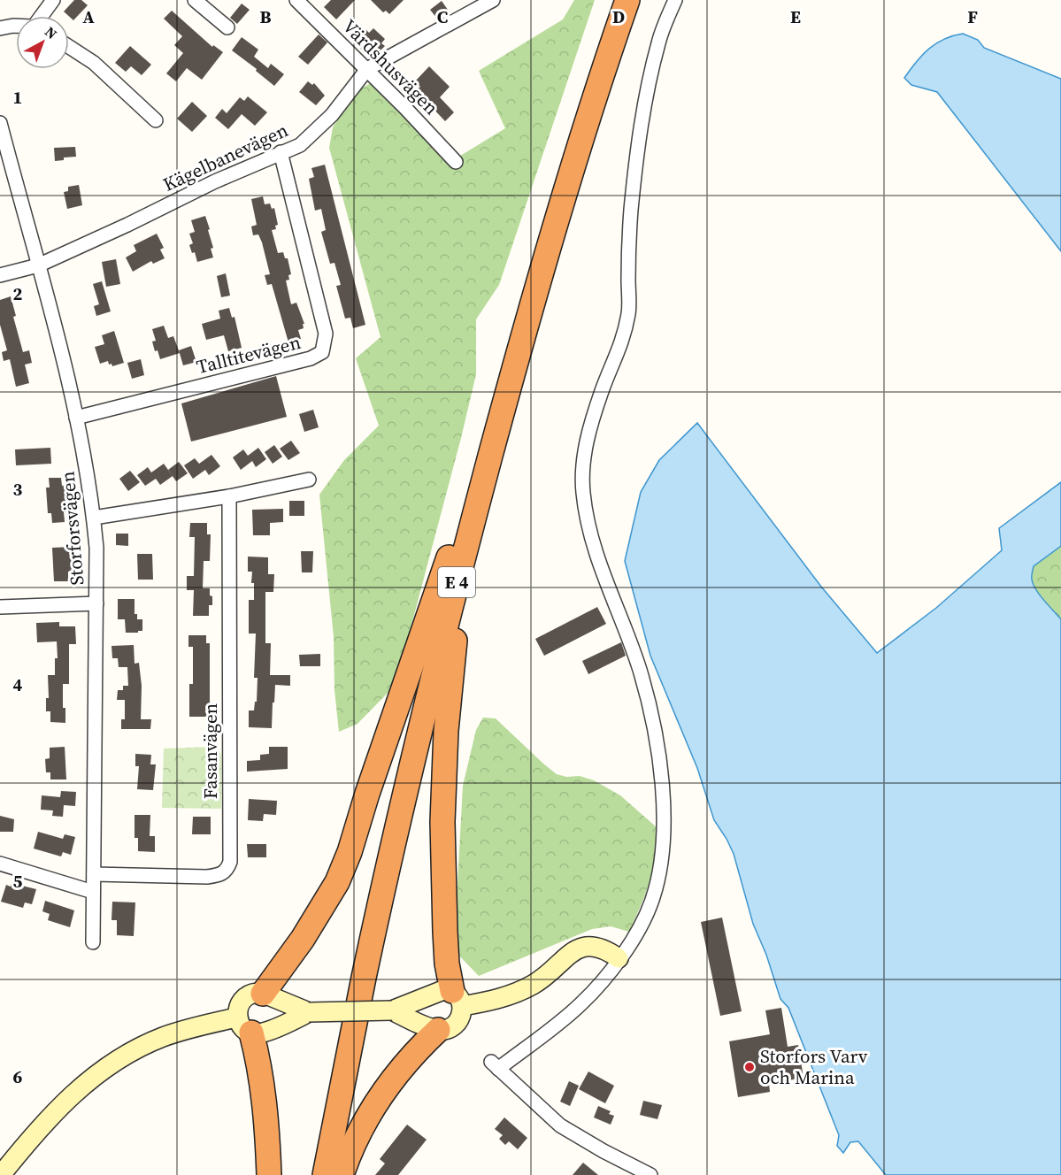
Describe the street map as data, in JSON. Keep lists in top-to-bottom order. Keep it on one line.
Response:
{"streets":{"highway":["E 4"],"street":["Värdshusvägen","Kägelbanevägen","Talltitevägen","Storforsvägen","Fasanvägen"]},"crossings":[["Värdshusvägen","Kägelbanevägen"],["Kägelbanevägen","Talltitevägen"],["Kägelbanevägen","Storforsvägen"],["Talltitevägen","Storforsvägen"],["Storforsvägen","Fasanvägen"]],"places":["Storfors Varv och Marina"],"north":"top right","grid":{"columns":["A","B","C","D","E","F"],"rows":["1","2","3","4","5","6"]}}
